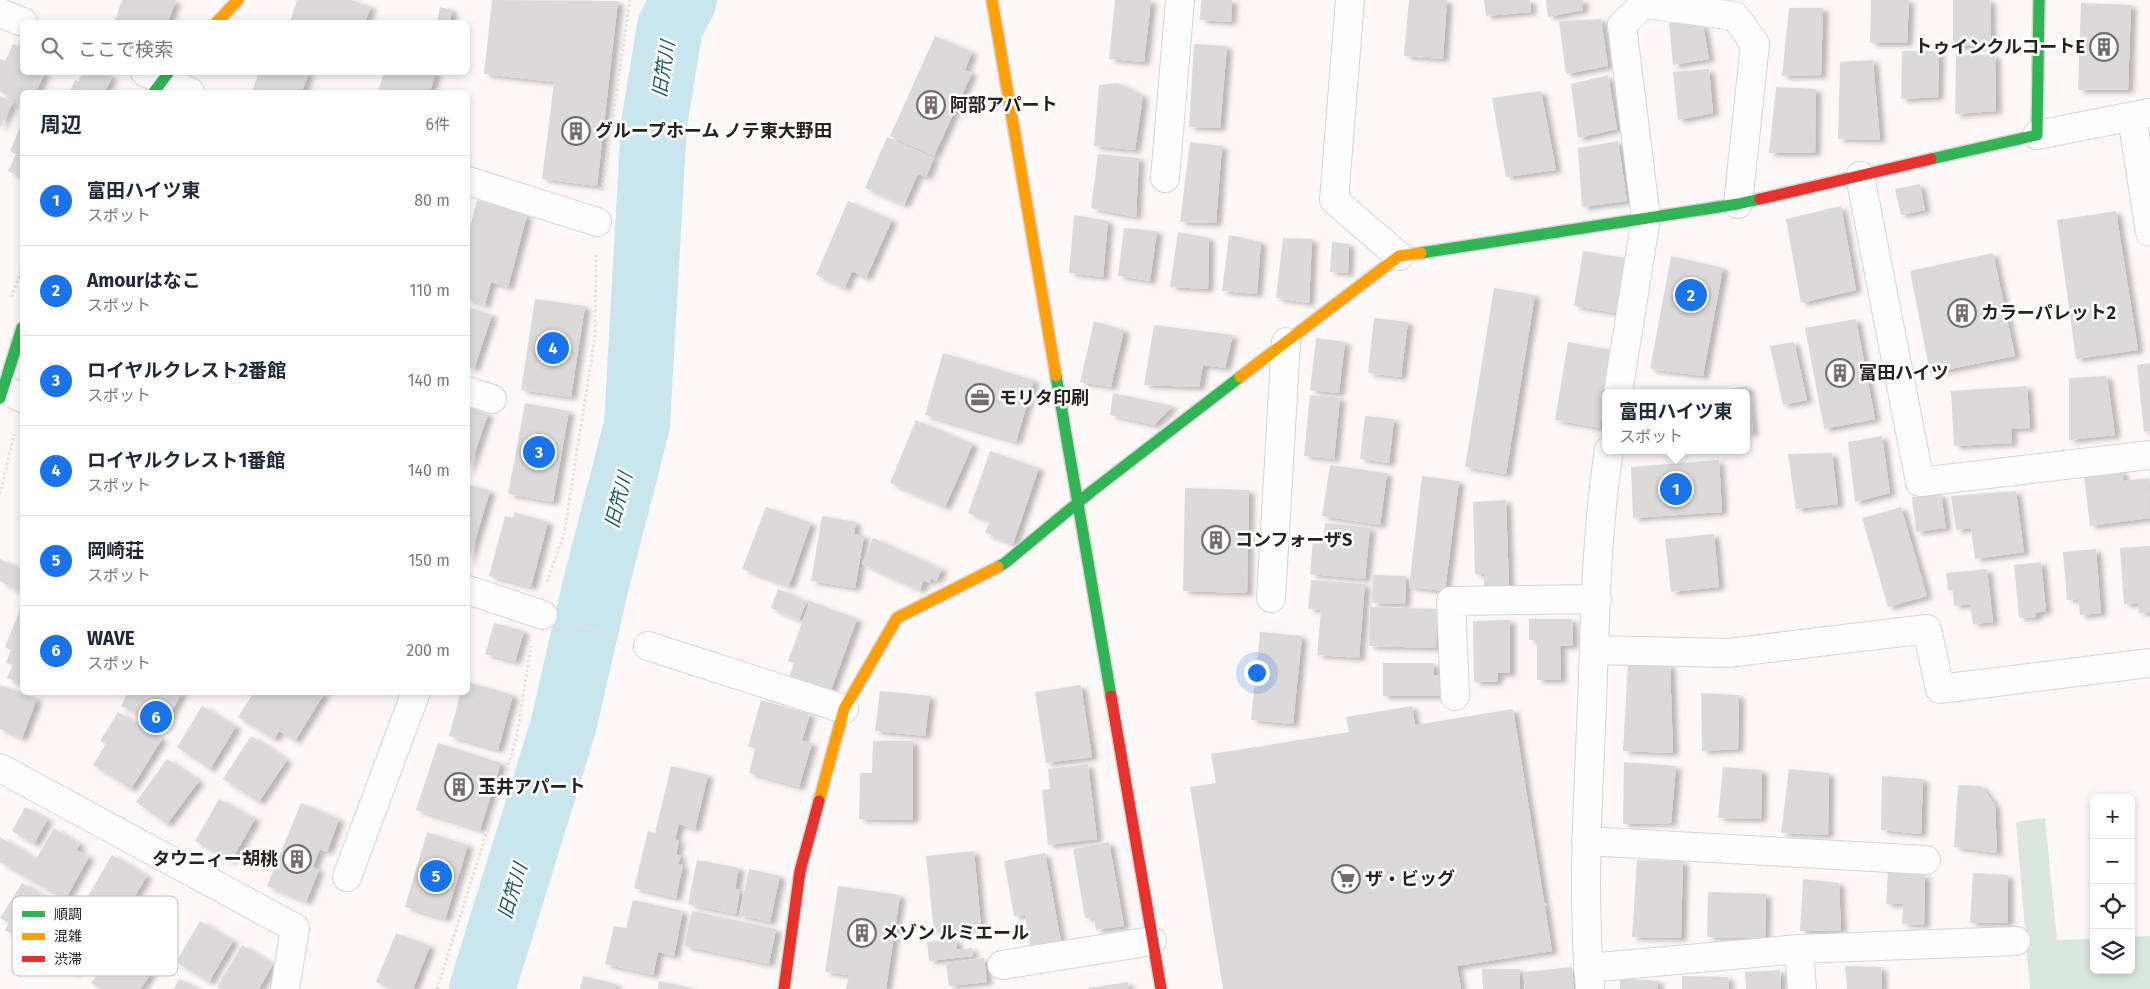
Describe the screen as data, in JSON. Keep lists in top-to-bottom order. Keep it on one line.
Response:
{"water":["旧笊川"],"places":{"building":["トゥインクルコートE","阿部アパート","グループホーム ノテ東大野田","カラーパレット2","富田ハイツ","コンフォーザS","玉井アパート","タウニィー胡桃","メゾン ルミエール"],"office":["モリタ印刷"],"supermarket":["ザ・ビッグ"]},"legend":["順調","混雑","渋滞"],"page":{"search":"ここで検索","heading":["周辺","6件"],"list":[{"mark":"1","name":"富田ハイツ東","note":"スポット","value":"80 m"},{"mark":"2","name":"Amourはなこ","note":"スポット","value":"110 m"},{"mark":"3","name":"ロイヤルクレスト2番館","note":"スポット","value":"140 m"},{"mark":"4","name":"ロイヤルクレスト1番館","note":"スポット","value":"140 m"},{"mark":"5","name":"岡崎荘","note":"スポット","value":"150 m"},{"mark":"6","name":"WAVE","note":"スポット","value":"200 m"}],"pins":["2","4","3","1","6","5"],"popup":["富田ハイツ東","スポット"],"map_buttons":["+","−"]}}
